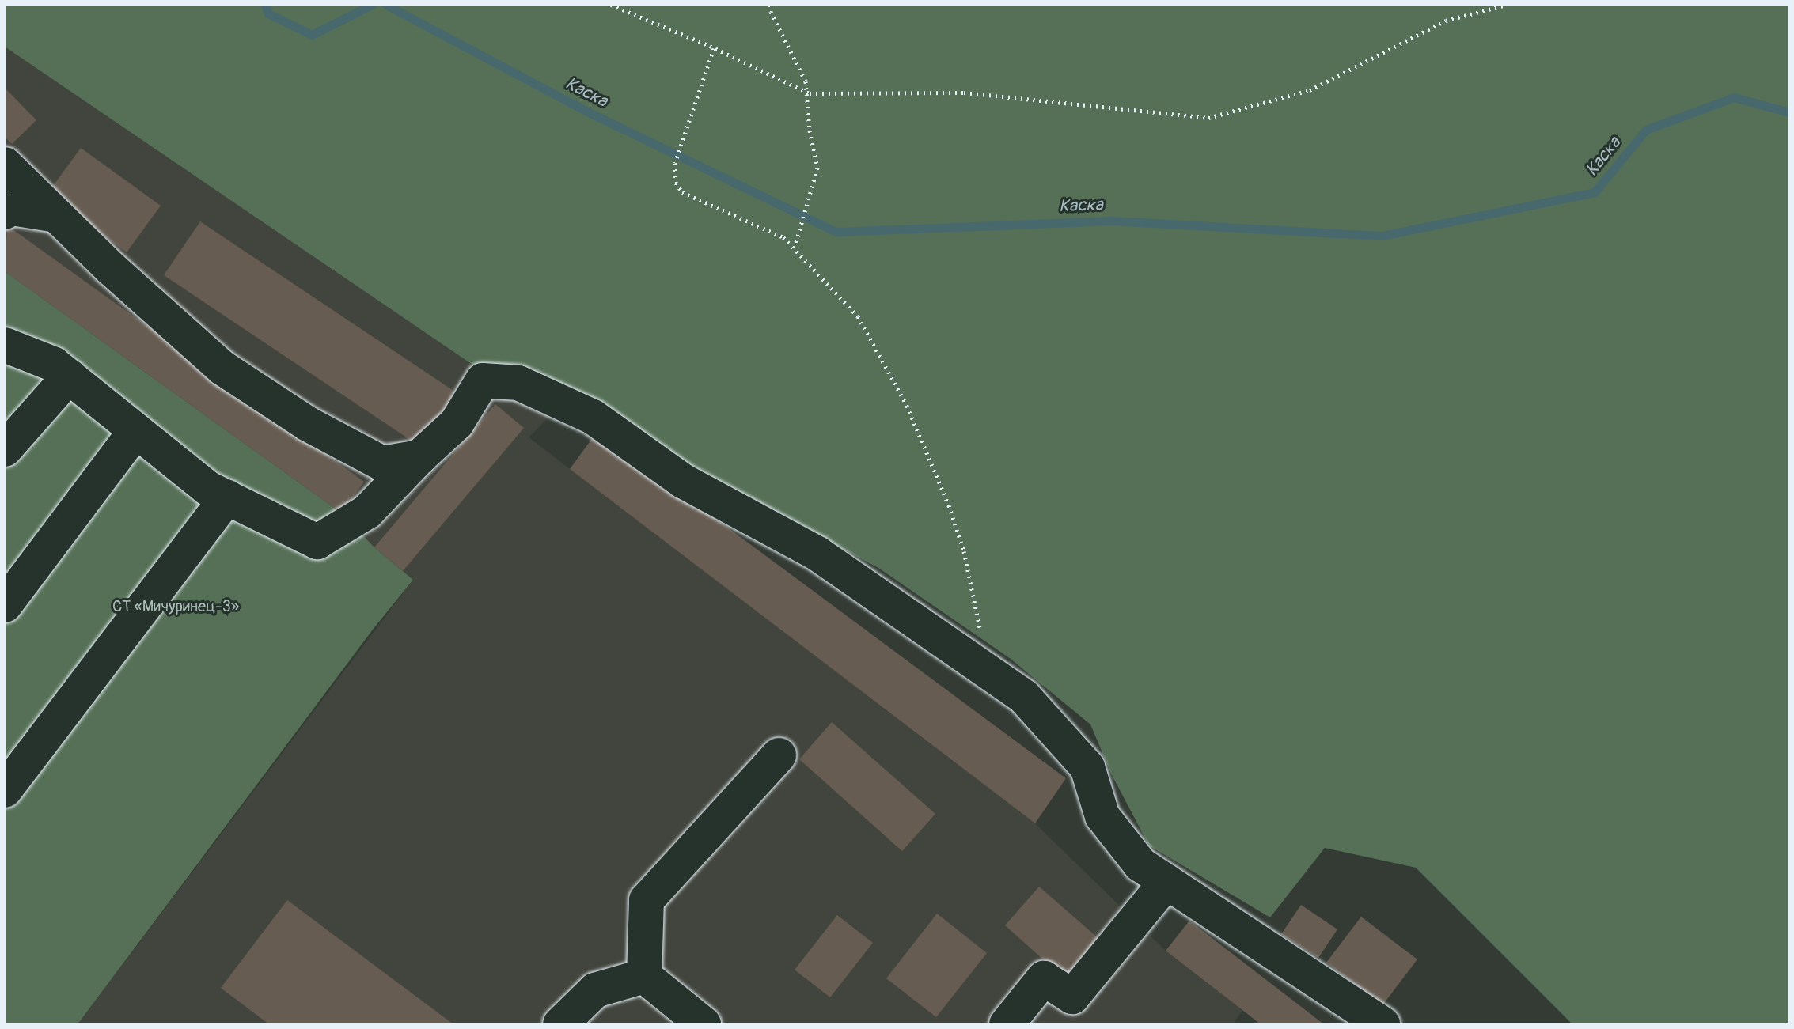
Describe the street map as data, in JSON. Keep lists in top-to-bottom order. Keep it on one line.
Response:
{"water":["Каска"],"parks":["СТ «Мичуринец-3»"]}
